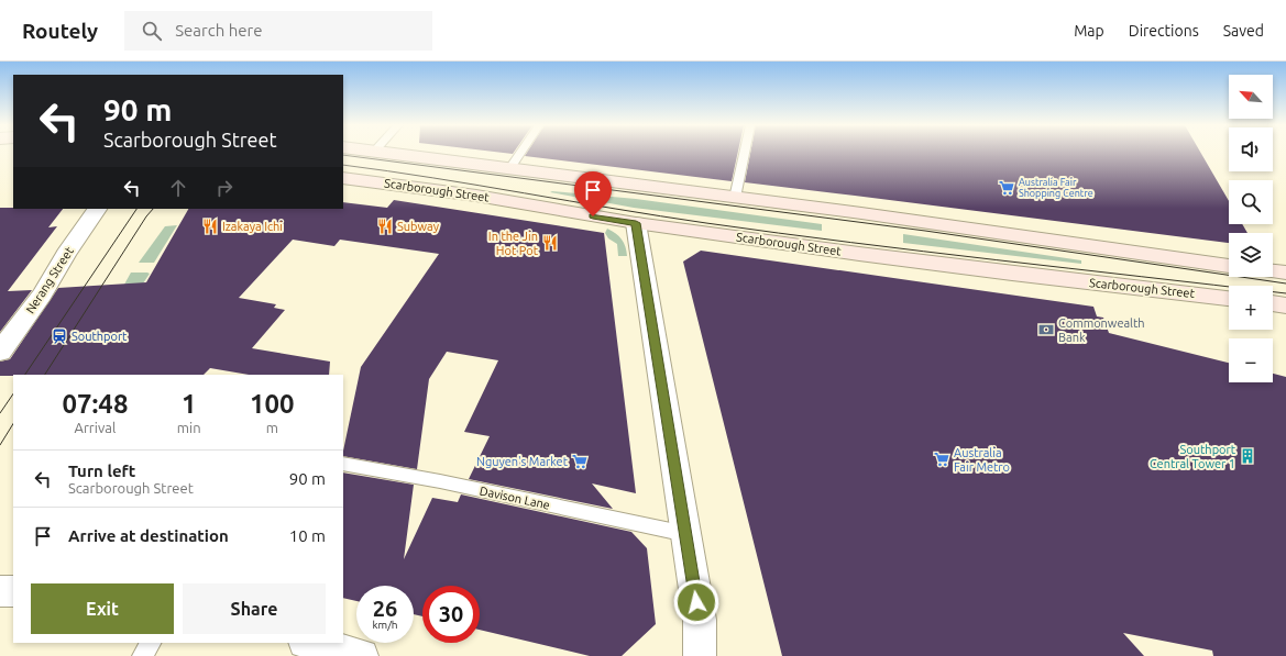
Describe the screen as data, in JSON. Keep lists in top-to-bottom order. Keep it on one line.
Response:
{"streets":{"main road":["Scarborough Street"],"street":["Nerang Street"],"lane":["Davison Lane"]},"places":{"supermarket":["Australia Fair Shopping Centre","Australia Fair Metro","Nguyen's Market"],"restaurant":["Izakaya Ichi","Subway","In the Jin Hot Pot"],"bank":["Commonwealth Bank"],"station":["Southport"],"building":["Southport Central Tower 1"]},"north":"top left","page":{"header":"Routely","search":"Search here","nav":["Map","Directions","Saved"],"map_buttons":["+","−"],"turn":["90 m","Scarborough Street"],"eta":["07:48","Arrival","1","min","100","m"],"list":[{"name":"Turn left","note":"Scarborough Street","value":"90 m"},{"name":"Arrive at destination","value":"10 m"}],"buttons":["Exit","Share"],"speed":"26 km/h","limit":"30"}}
